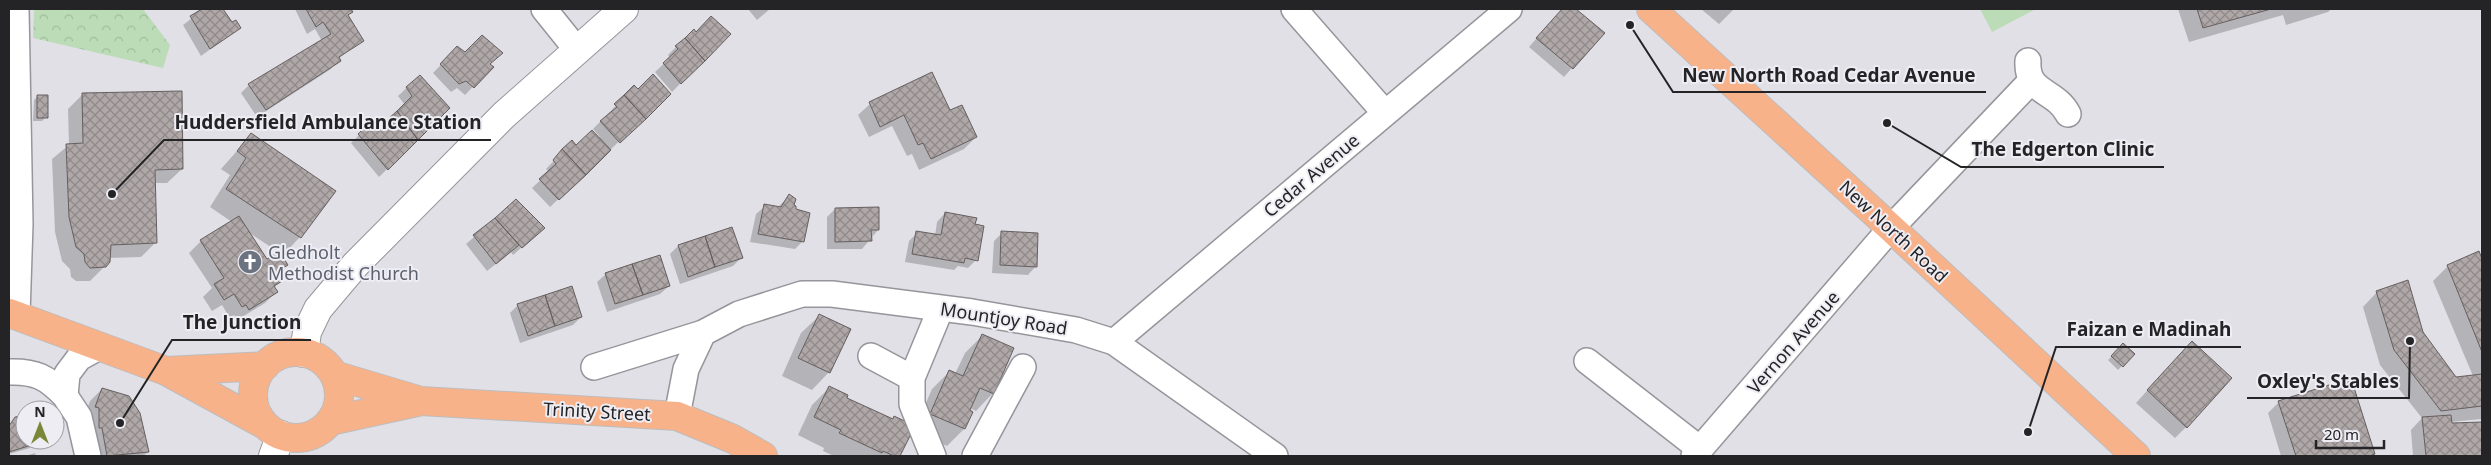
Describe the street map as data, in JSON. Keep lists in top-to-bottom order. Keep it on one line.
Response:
{"streets":{"highway":["New North Road","Trinity Street"],"street":["Cedar Avenue","Mountjoy Road","Vernon Avenue"]},"crossings":[["Cedar Avenue","Mountjoy Road"],["New North Road","Vernon Avenue"]],"places":{"other":["New North Road Cedar Avenue","The Edgerton Clinic","Huddersfield Ambulance Station","Oxley's Stables","The Junction","Faizan e Madinah"],"church":["Gledholt Methodist Church"]},"scale_bar":"20 m","north":"top"}
